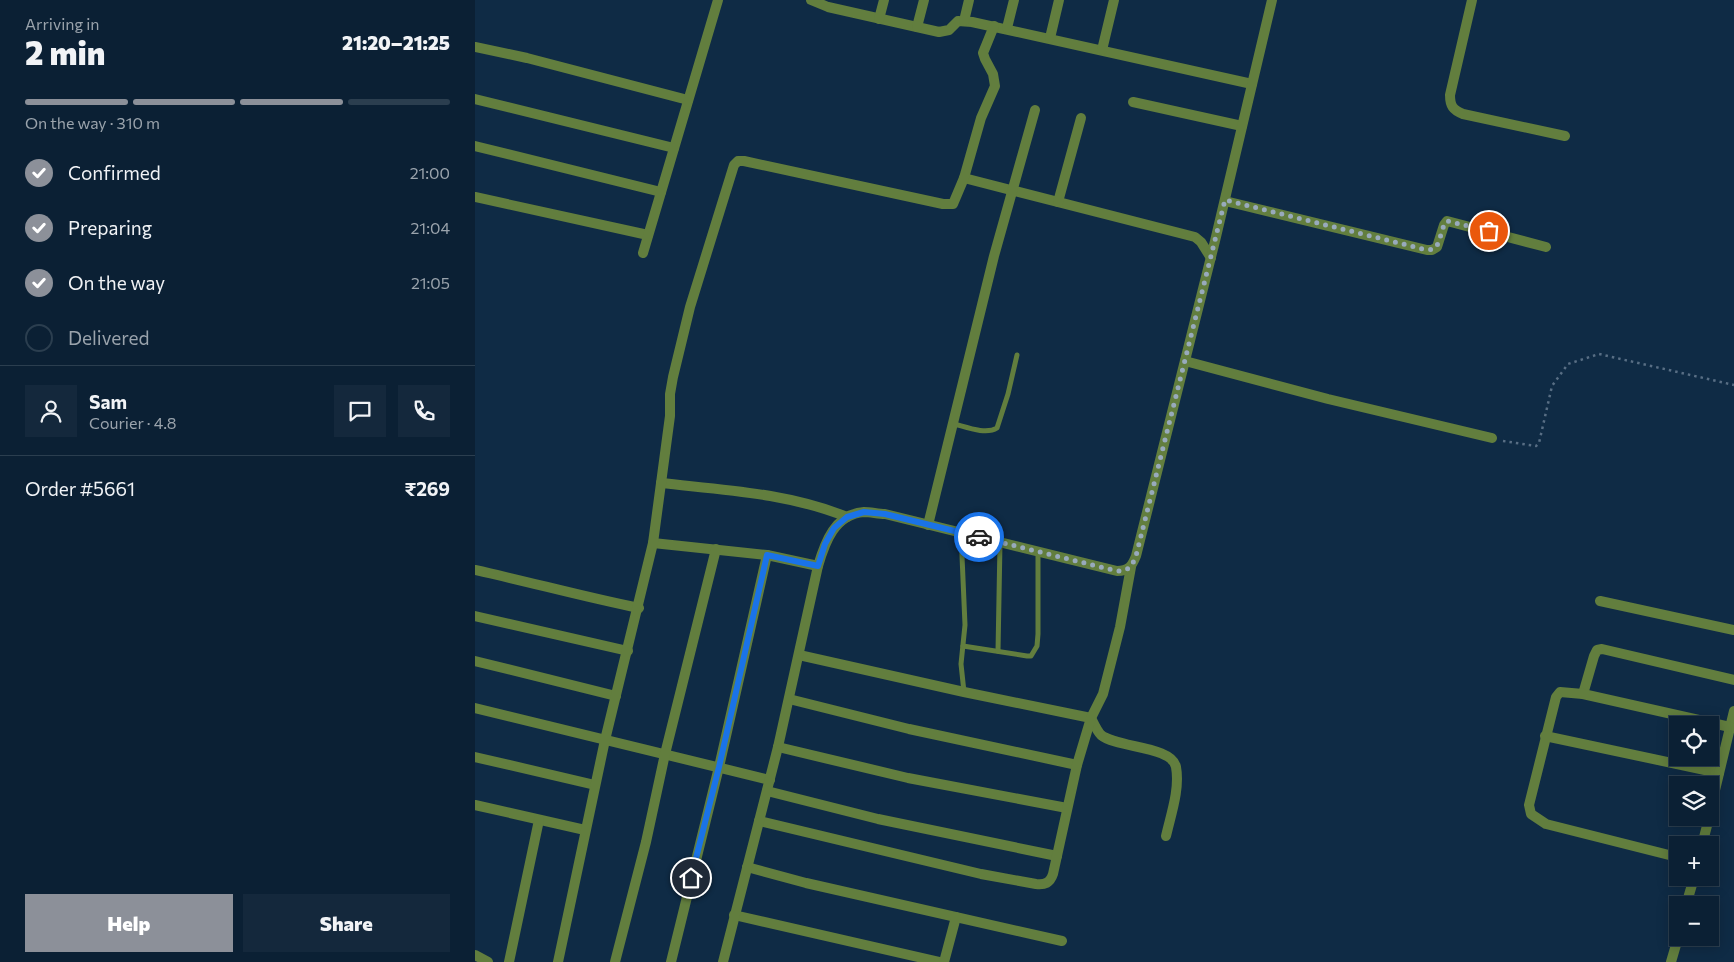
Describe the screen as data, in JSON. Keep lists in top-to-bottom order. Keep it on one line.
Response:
{"page":{"heading":["2 min","Arriving in","21:20–21:25"],"panel":["Sam","Courier · 4.8","Order #5661","₹269"],"bar":"On the way · 310 m","list":[["Confirmed","21:00"],["Preparing","21:04"],["On the way","21:05"],"Delivered"],"map_buttons":["+","−"],"buttons":["Help","Share"]}}
